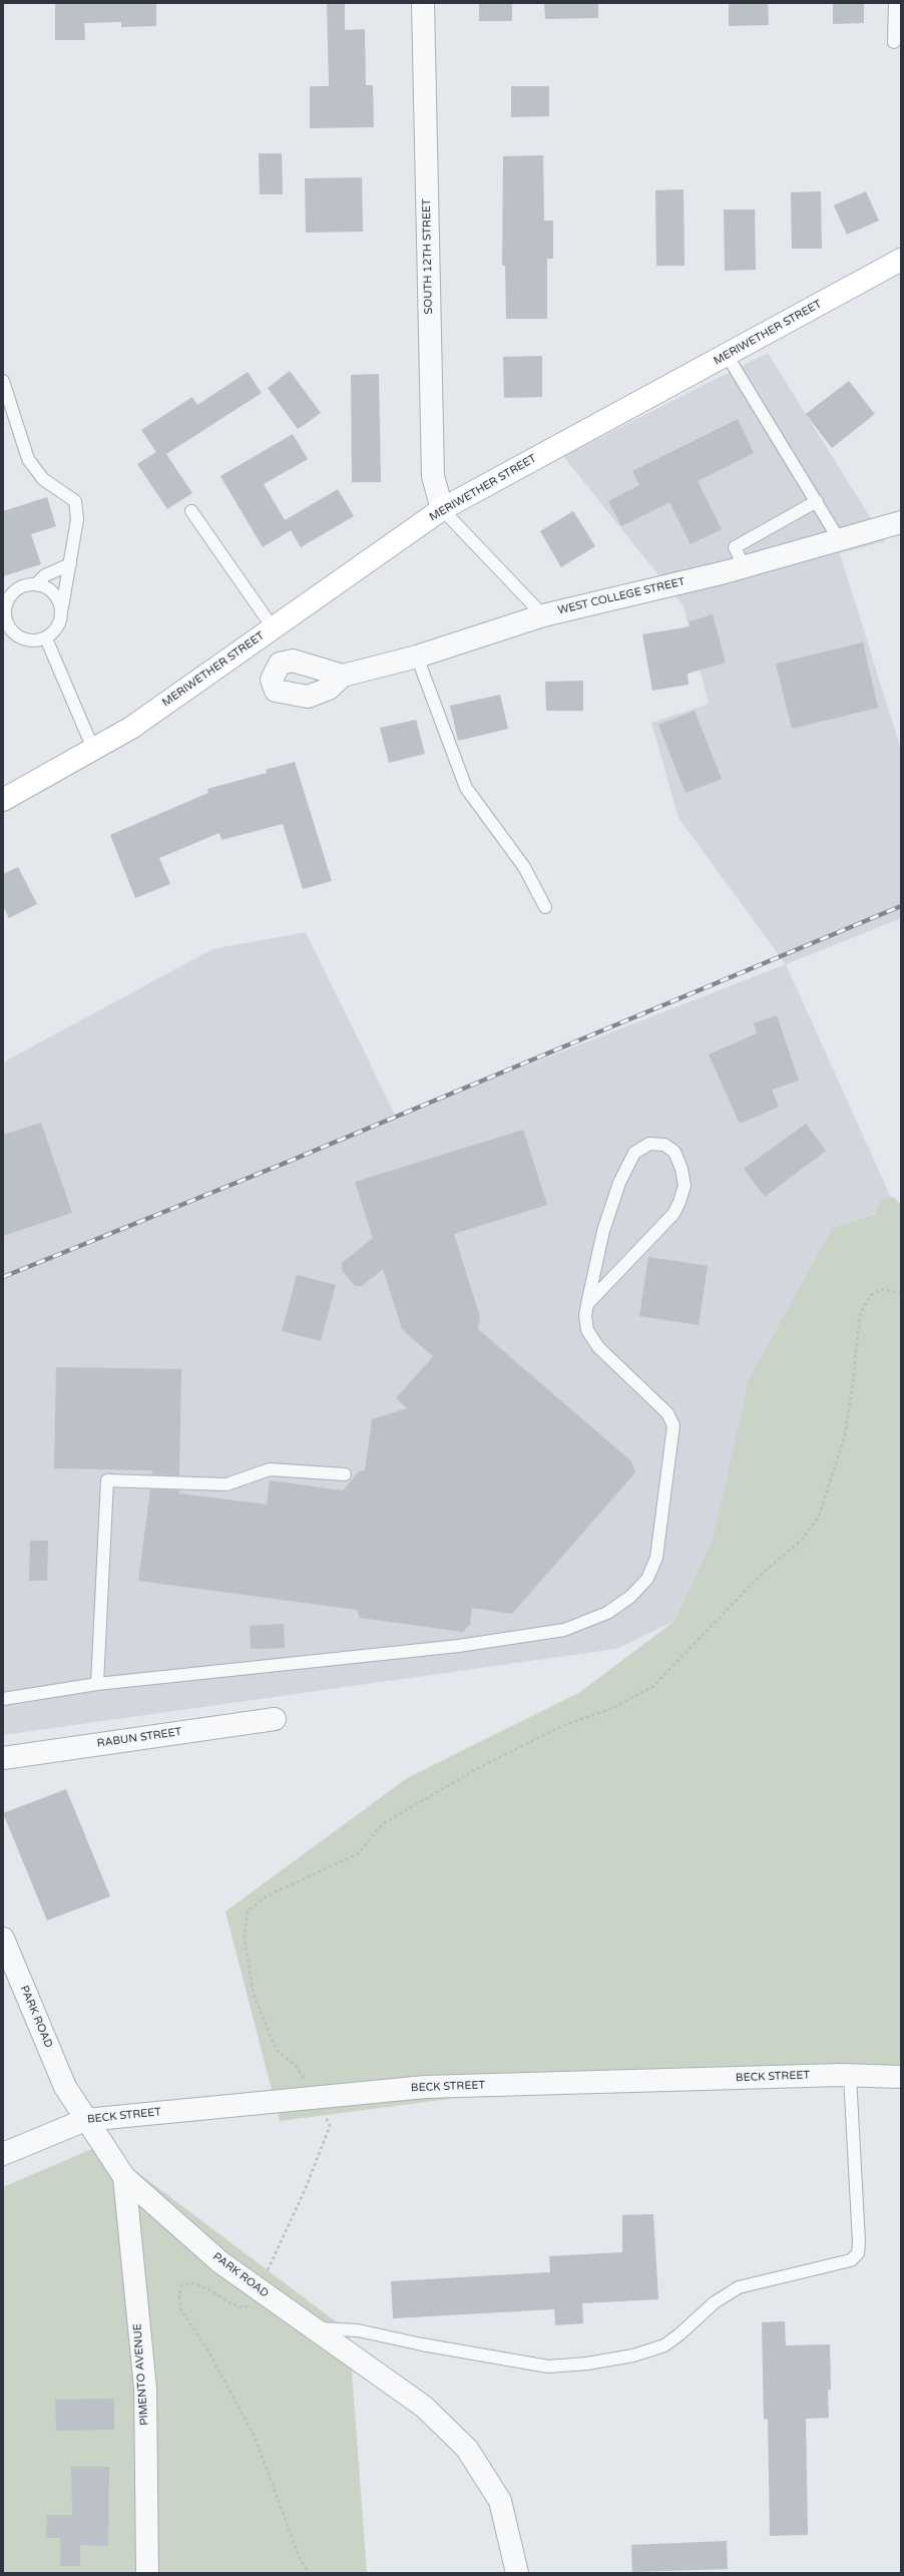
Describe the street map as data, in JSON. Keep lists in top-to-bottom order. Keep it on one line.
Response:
{"streets":{"street":["SOUTH 12TH STREET","MERIWETHER STREET","WEST COLLEGE STREET","RABUN STREET","PARK ROAD","BECK STREET","PIMENTO AVENUE"]},"crossings":[["SOUTH 12TH STREET","MERIWETHER STREET"],["PARK ROAD","BECK STREET"],["PARK ROAD","PIMENTO AVENUE"]]}
